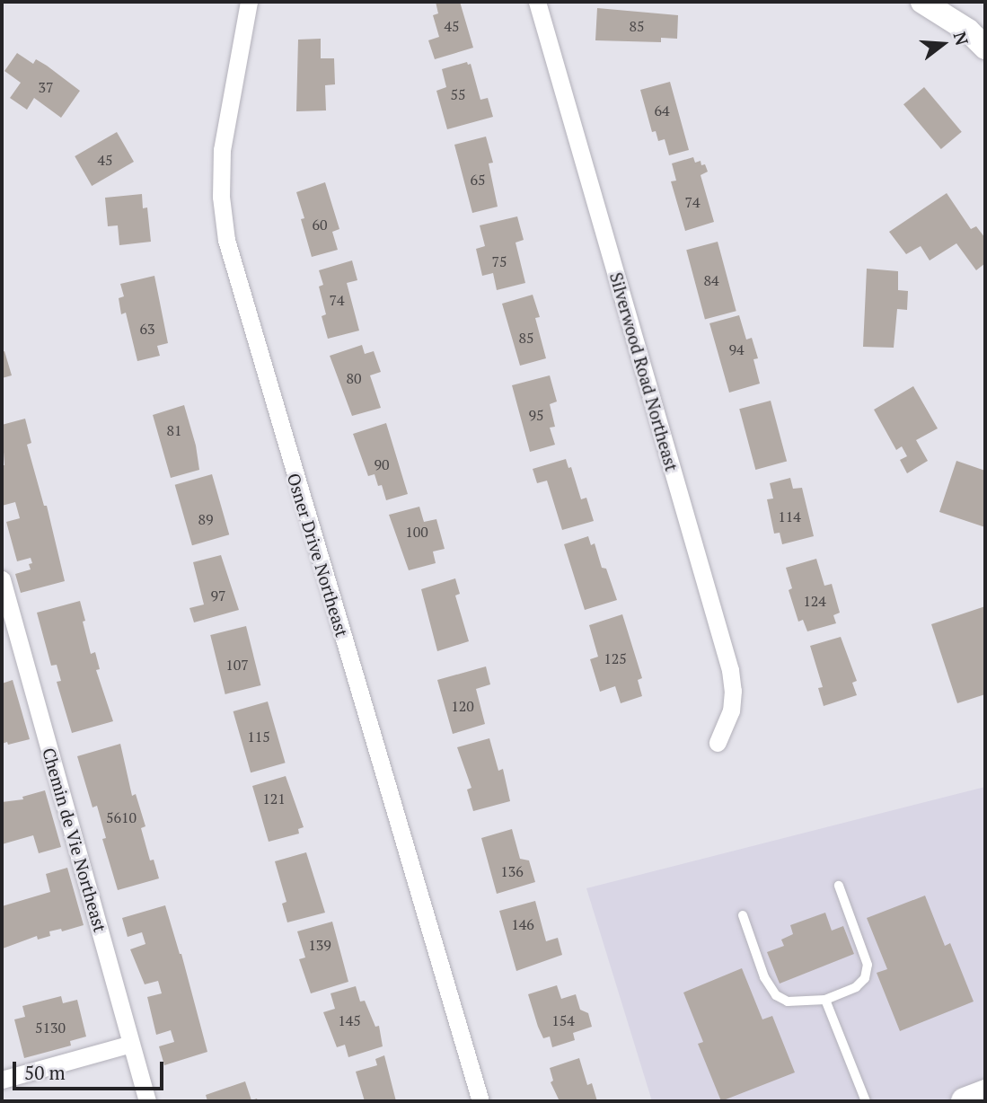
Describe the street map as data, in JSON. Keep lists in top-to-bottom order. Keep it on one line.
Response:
{"streets":{"street":["Silverwood Road Northeast","Osner Drive Northeast","Chemin de Vie Northeast"]},"house_numbers":["45","85","37","55","64","45","65","74","60","75","84","74","63","85","94","80","95","81","90","114","89","100","97","124","125","107","120","115","121","5610","136","146","139","145","154","5130"],"scale_bar":"50 m","north":"right"}
